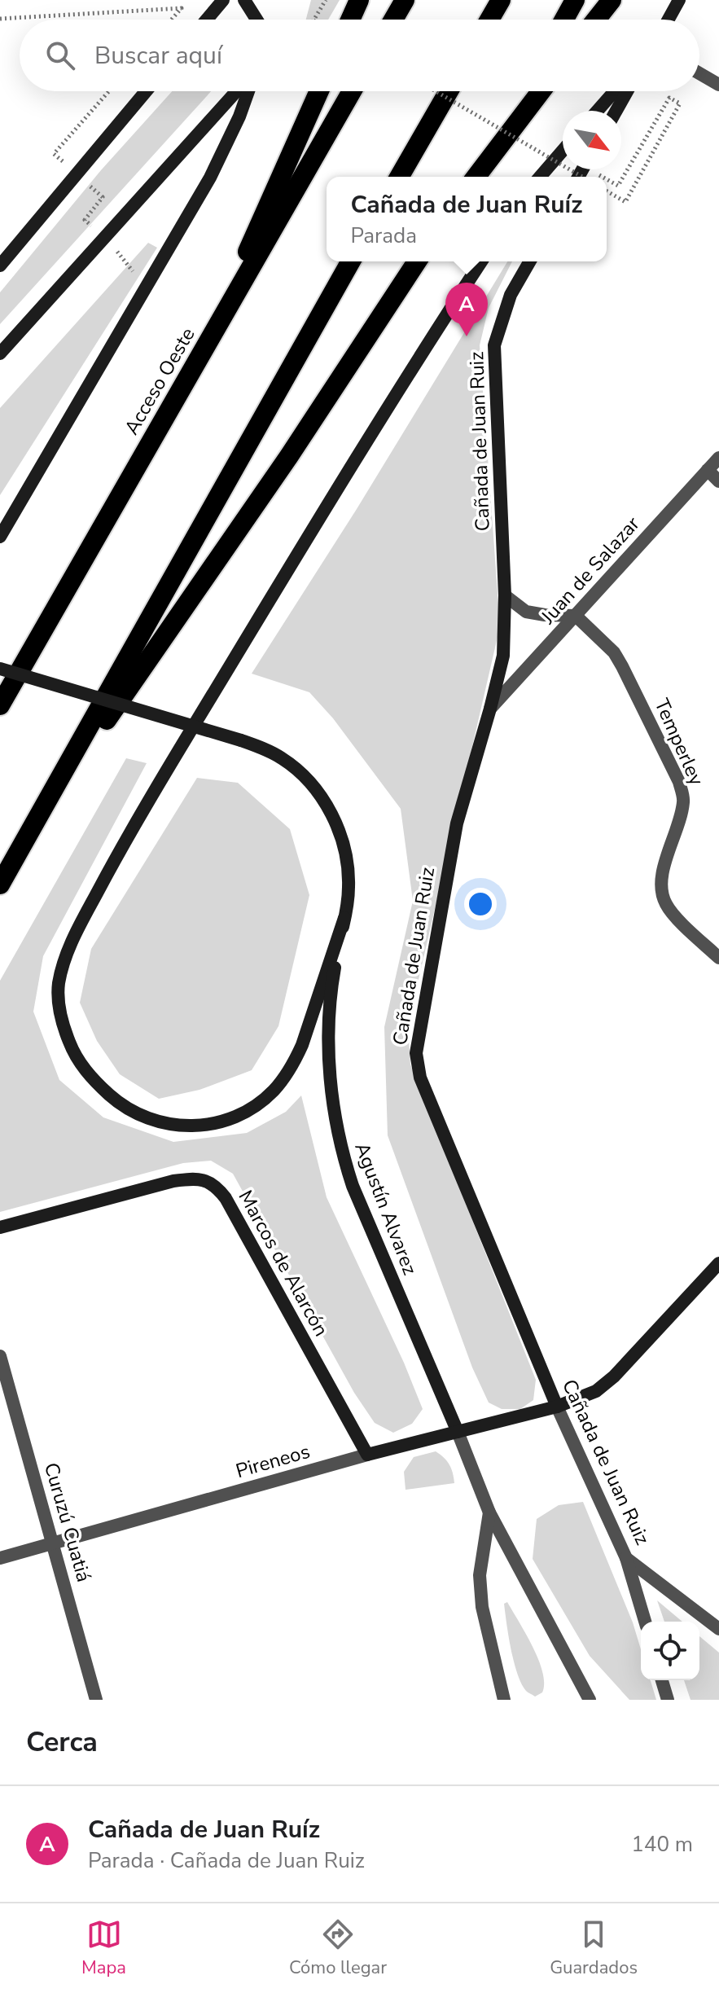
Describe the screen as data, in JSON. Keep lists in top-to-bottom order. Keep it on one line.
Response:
{"streets":{"highway":["Acceso Oeste"],"main road":["Cañada de Juan Ruiz","Agustín Alvarez","Marcos de Alarcón","Pireneos"],"street":["Juan de Salazar","Temperley","Curuzú Cuatiá"]},"crossings":[["Cañada de Juan Ruiz","Juan de Salazar"],["Cañada de Juan Ruiz","Pireneos"],["Juan de Salazar","Temperley"],["Agustín Alvarez","Pireneos"],["Marcos de Alarcón","Pireneos"],["Pireneos","Curuzú Cuatiá"]],"north":"bottom right","page":{"search":"Buscar aquí","popup":["Cañada de Juan Ruíz","Parada"],"pins":"A","heading":"Cerca","list":[{"mark":"A","name":"Cañada de Juan Ruíz","note":"Parada · Cañada de Juan Ruiz","value":"140 m"}],"nav":["Mapa","Cómo llegar","Guardados"]}}
